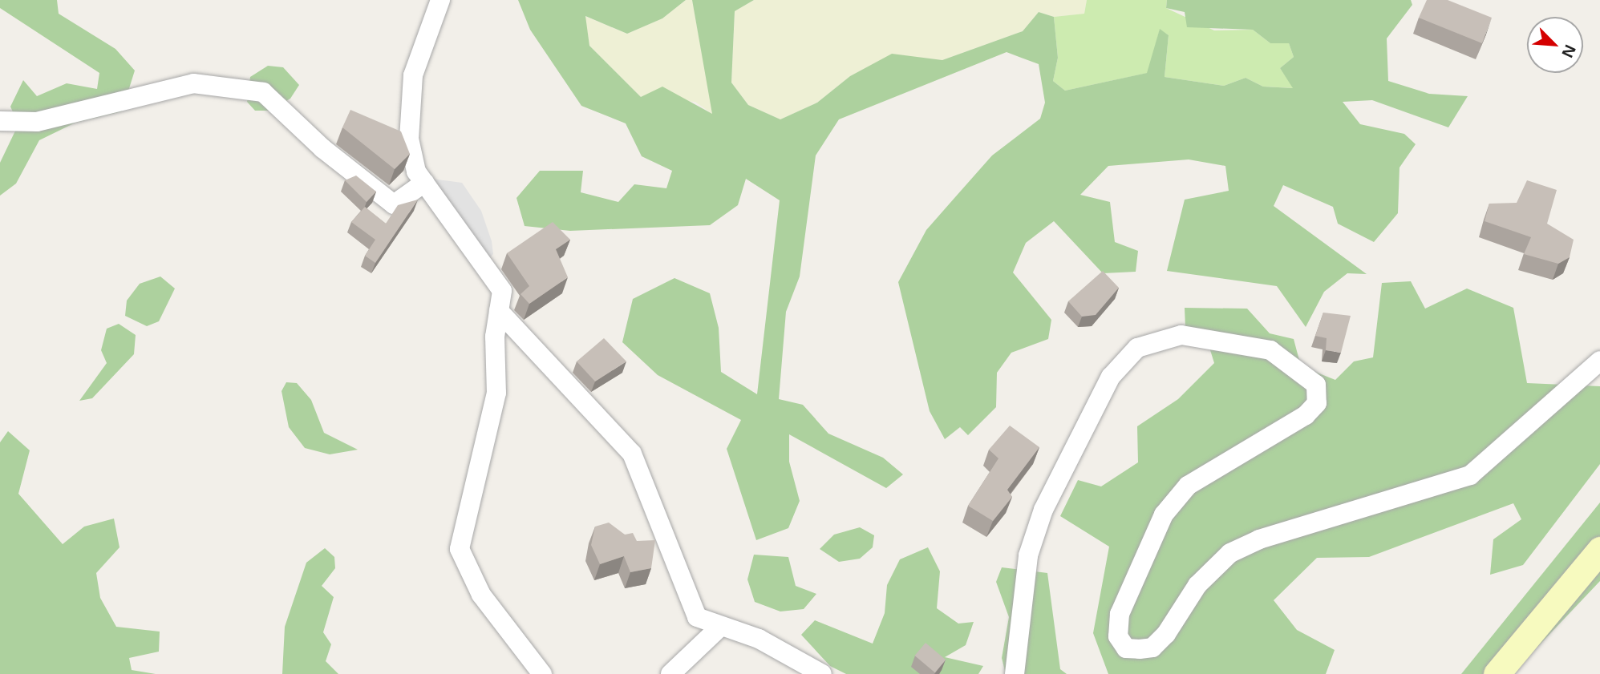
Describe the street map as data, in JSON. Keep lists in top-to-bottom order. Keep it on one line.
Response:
{"north":"bottom right"}
